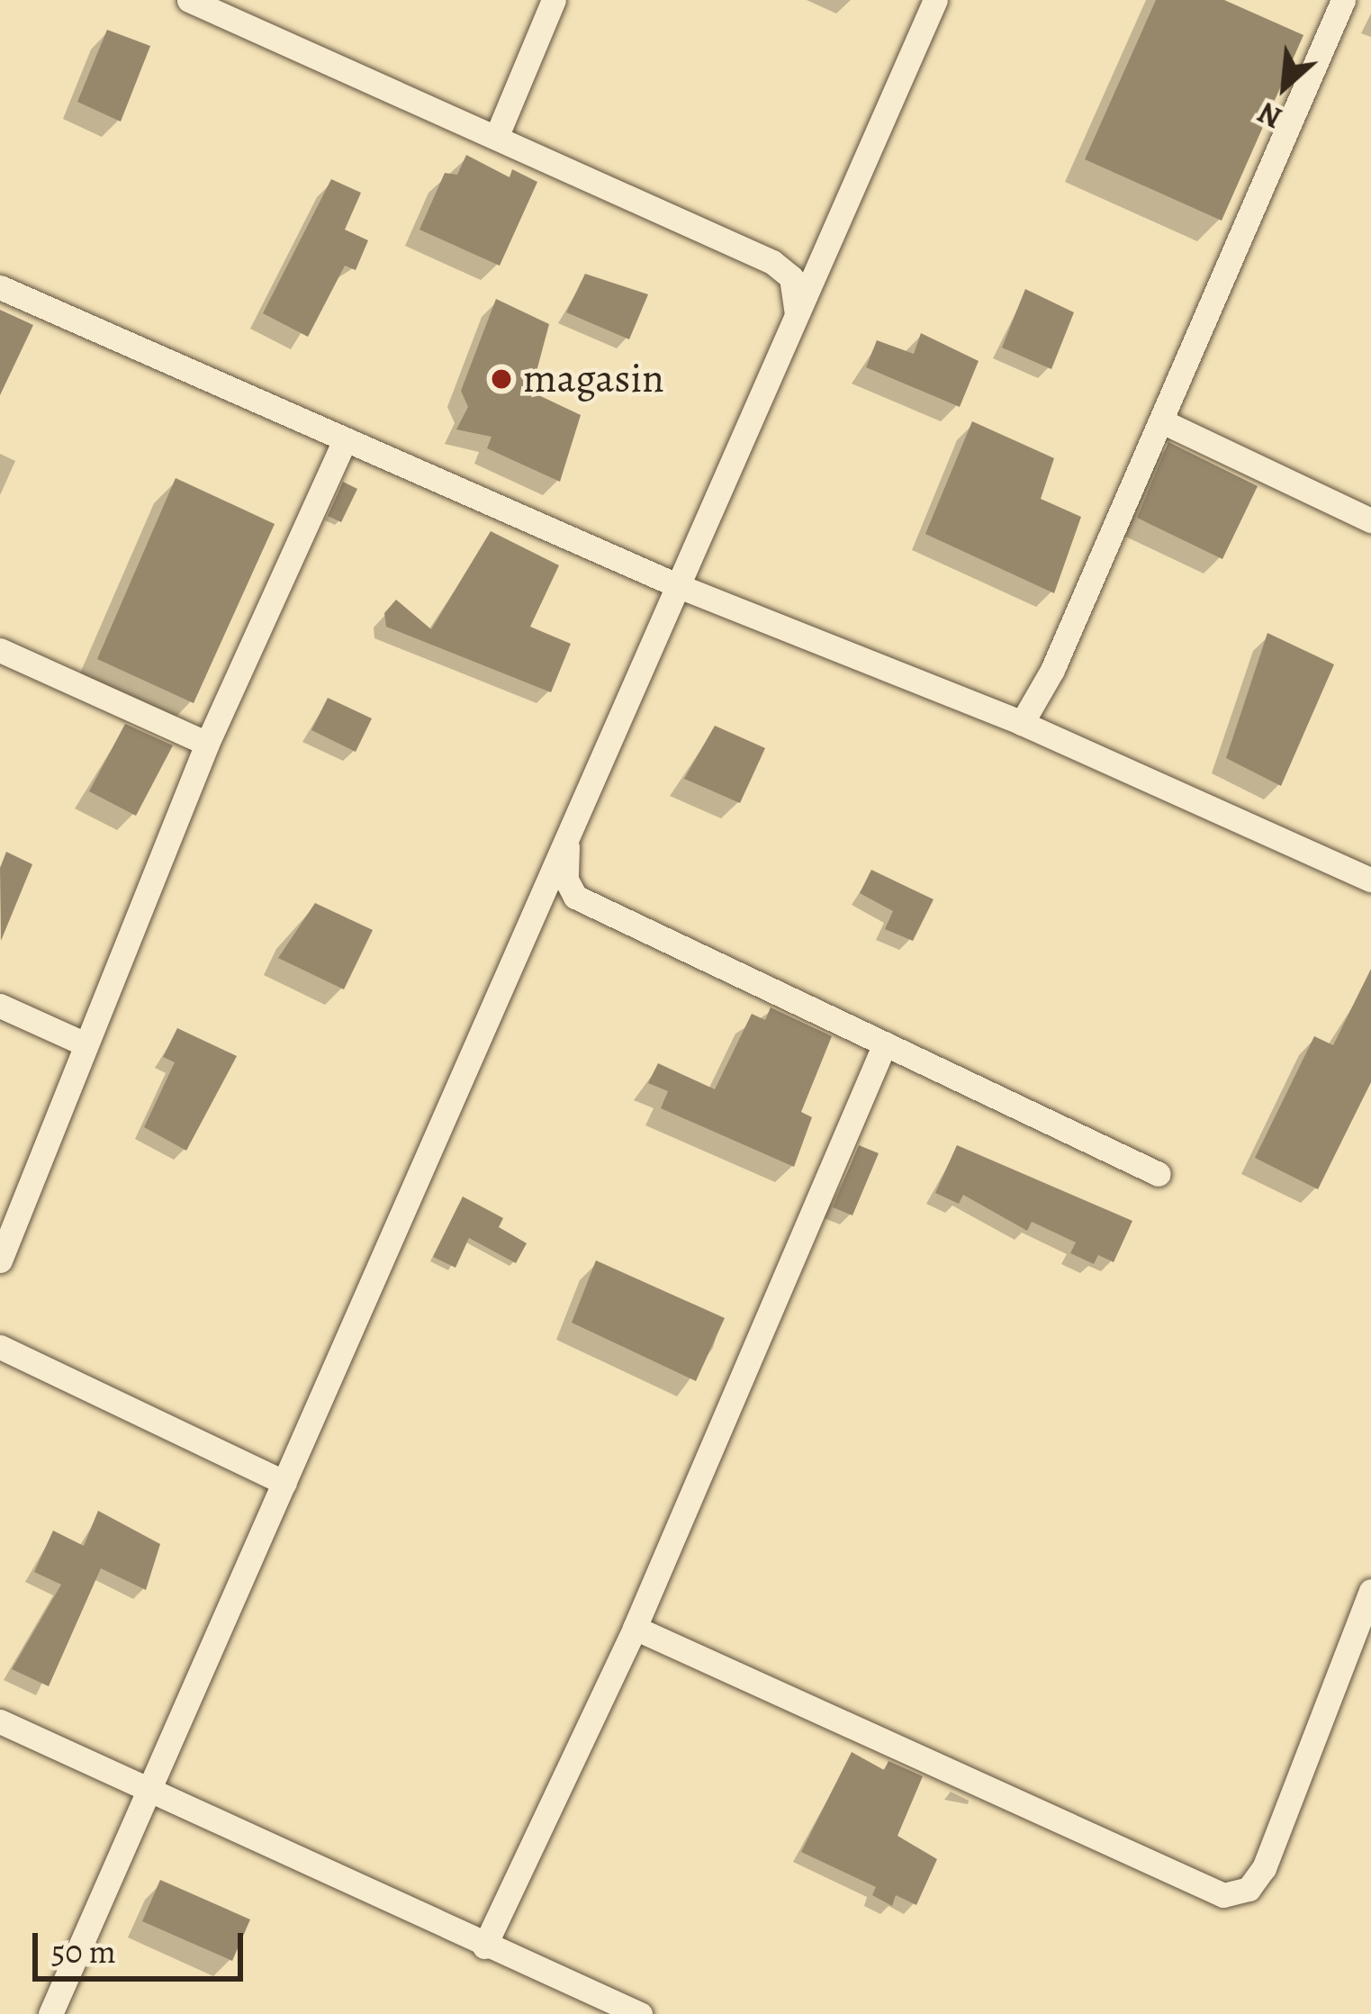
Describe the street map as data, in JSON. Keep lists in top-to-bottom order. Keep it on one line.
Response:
{"places":["magasin"],"scale_bar":"50 m","north":"bottom left"}
